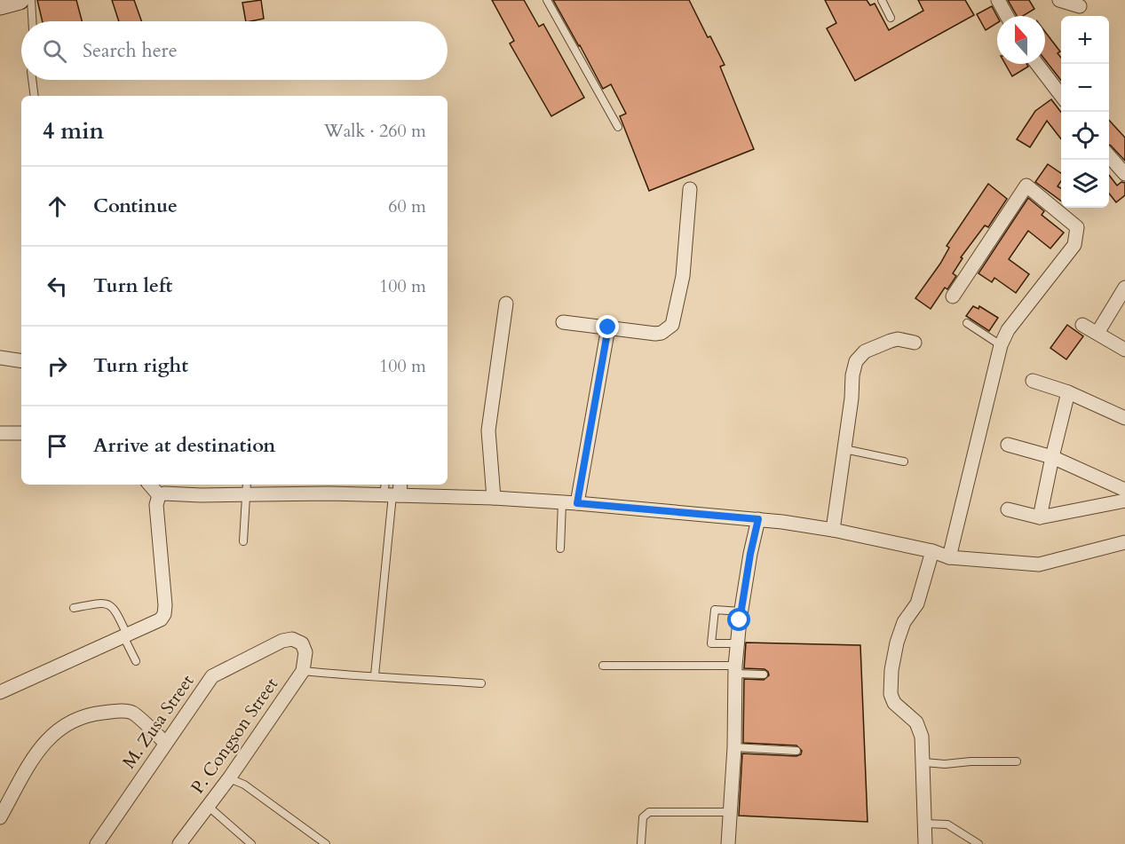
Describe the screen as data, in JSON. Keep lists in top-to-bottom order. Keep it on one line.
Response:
{"streets":{"street":["M. Zusa Street","P. Congson Street"]},"crossings":[["M. Zusa Street","P. Congson Street"]],"north":"top","page":{"map_buttons":["+","−"],"search":"Search here","heading":["4 min","Walk · 260 m"],"list":[["Continue","60 m"],["Turn left","100 m"],["Turn right","100 m"],"Arrive at destination"]}}
